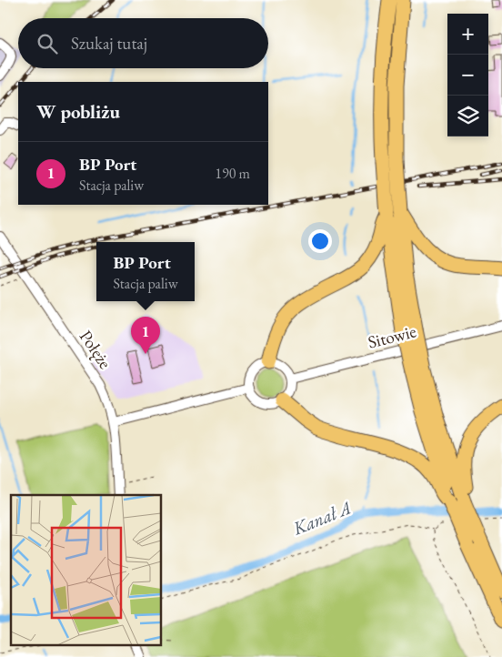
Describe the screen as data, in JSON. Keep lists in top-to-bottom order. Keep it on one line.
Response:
{"streets":{"street":["Sitowie","Połęże"]},"water":["Kanał A"],"page":{"map_buttons":["+","−"],"search":"Szukaj tutaj","heading":"W pobliżu","list":[{"mark":"1","name":"BP Port","note":"Stacja paliw","value":"190 m"}],"popup":["BP Port","Stacja paliw"],"pins":"1"}}
